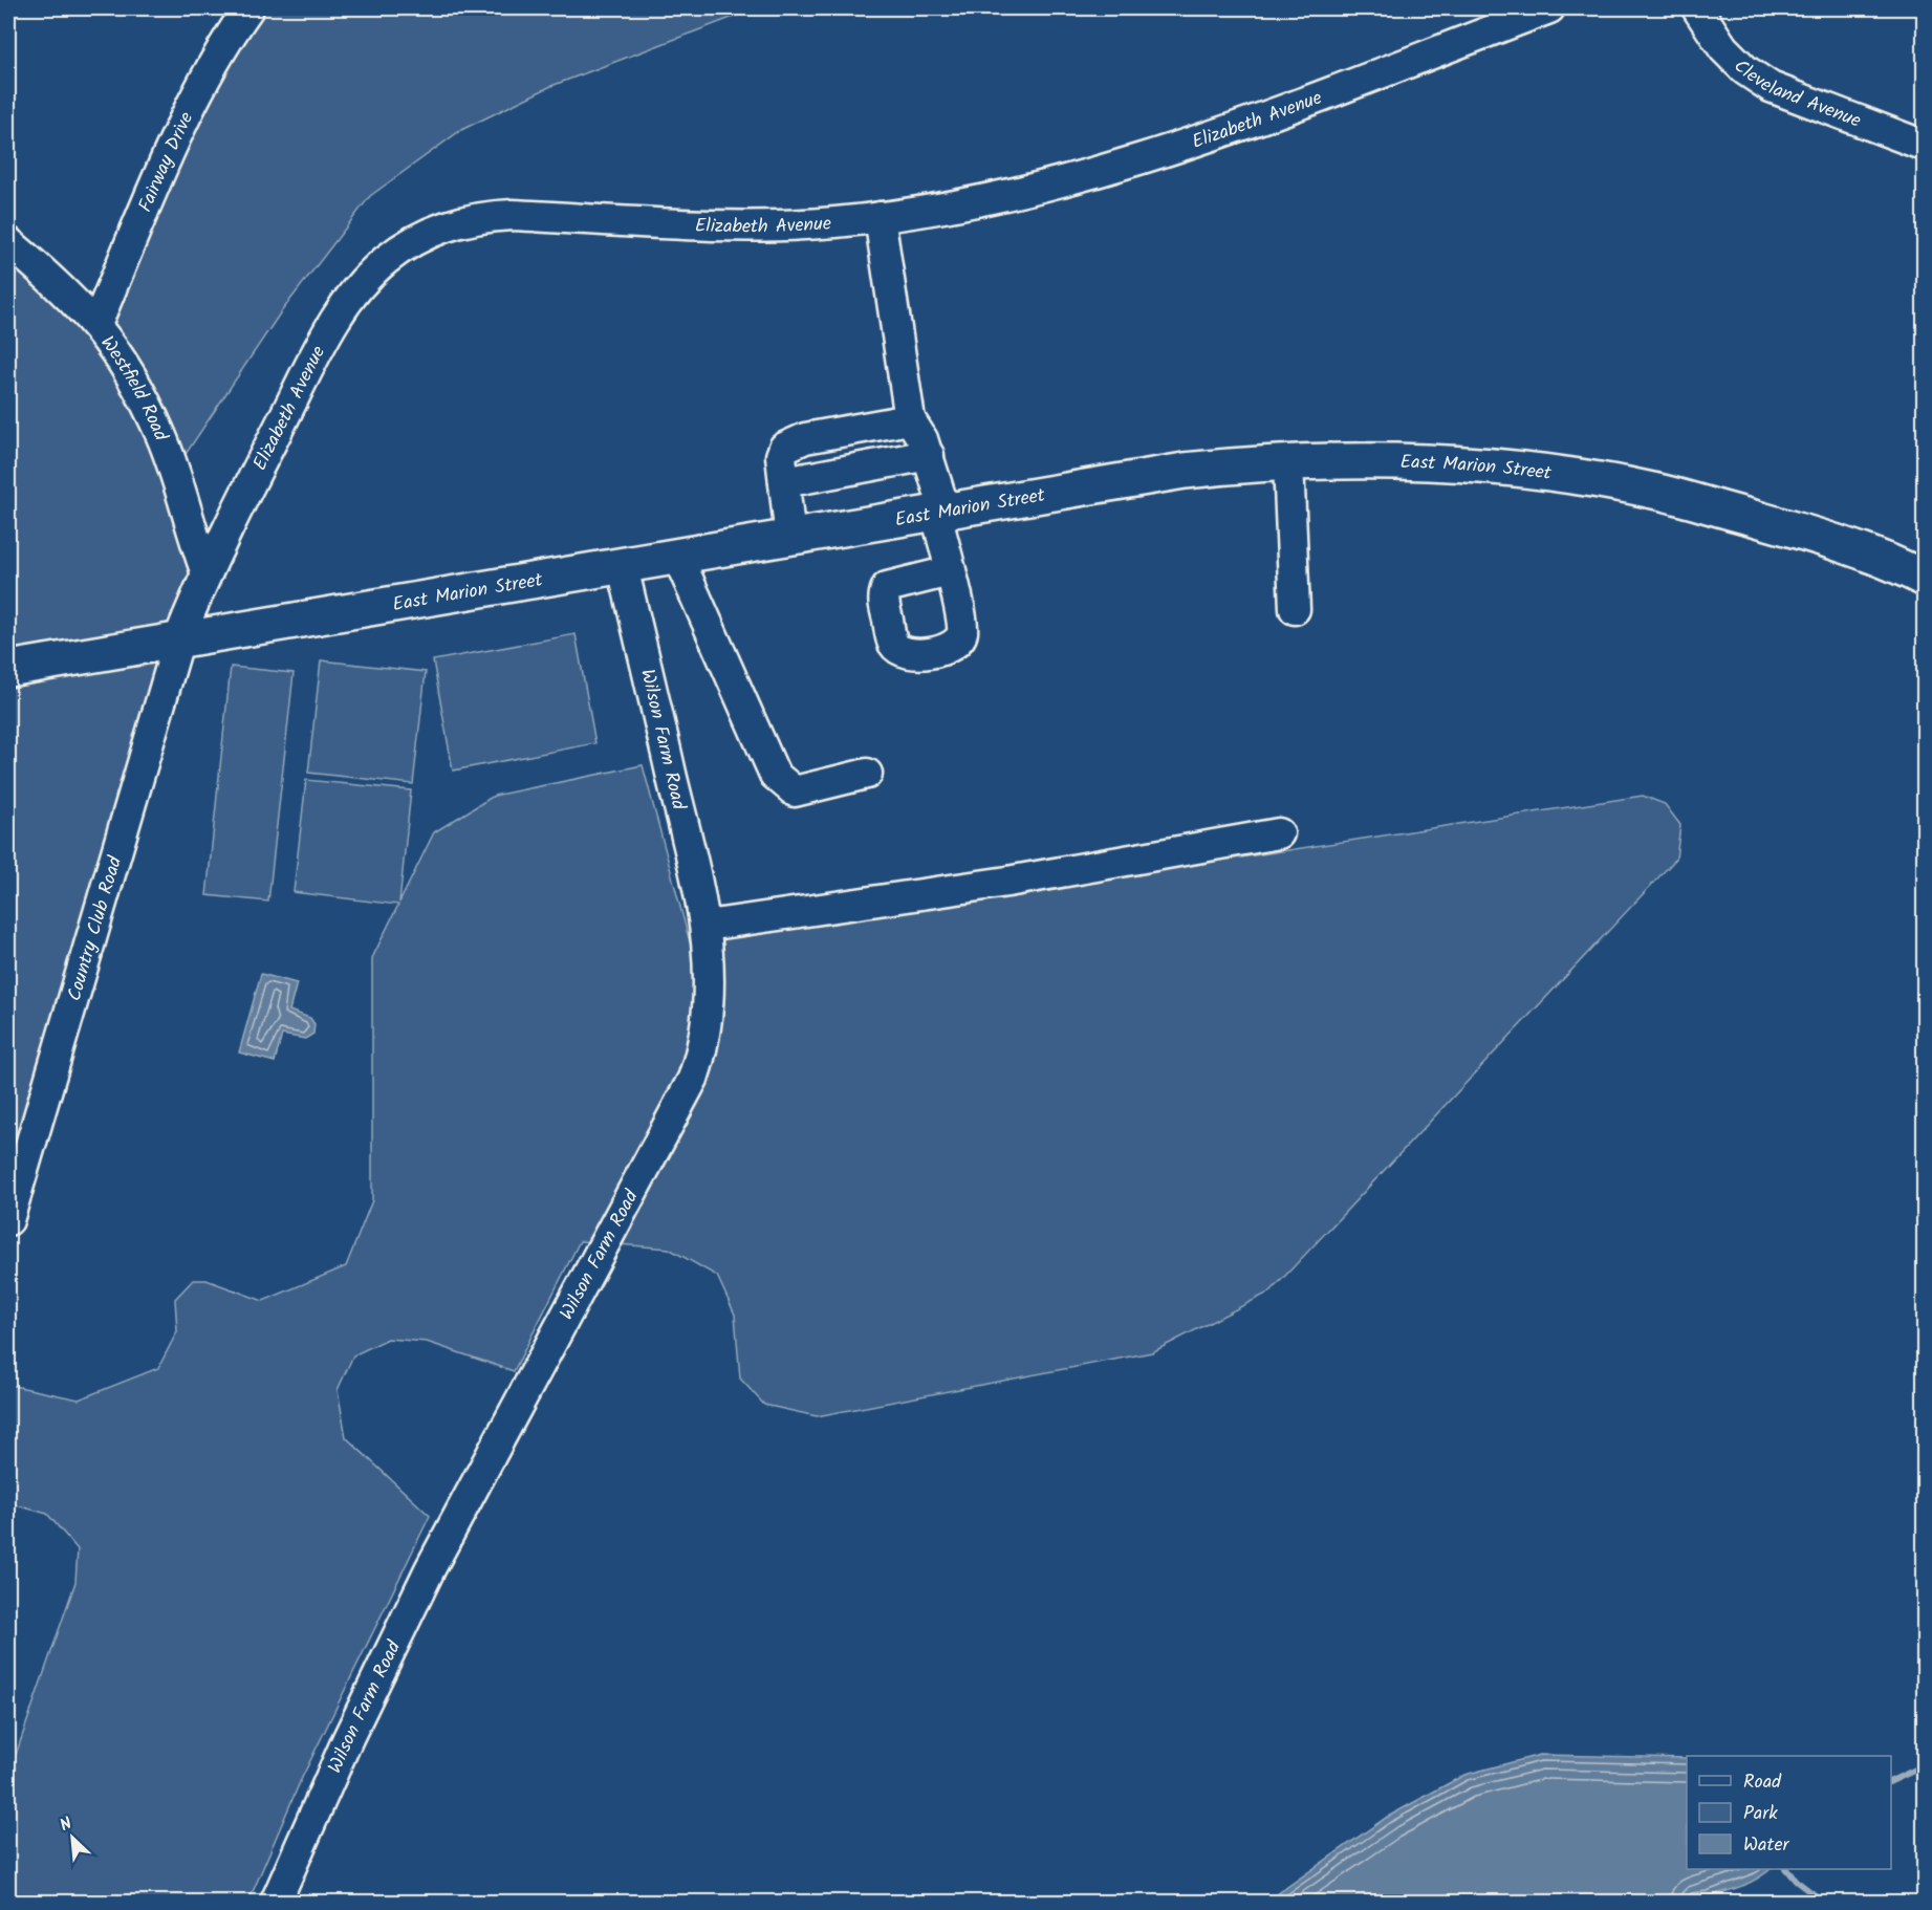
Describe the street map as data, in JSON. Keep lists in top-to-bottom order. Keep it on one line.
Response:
{"streets":{"main road":["East Marion Street"],"street":["Cleveland Avenue","Elizabeth Avenue","Fairway Drive","Westfield Road","Wilson Farm Road","Country Club Road"]},"crossings":[["Elizabeth Avenue","Westfield Road"],["Elizabeth Avenue","East Marion Street"],["Elizabeth Avenue","Country Club Road"],["Fairway Drive","Westfield Road"],["East Marion Street","Wilson Farm Road"],["East Marion Street","Country Club Road"]],"legend":["Road","Park","Water"],"north":"top left"}
